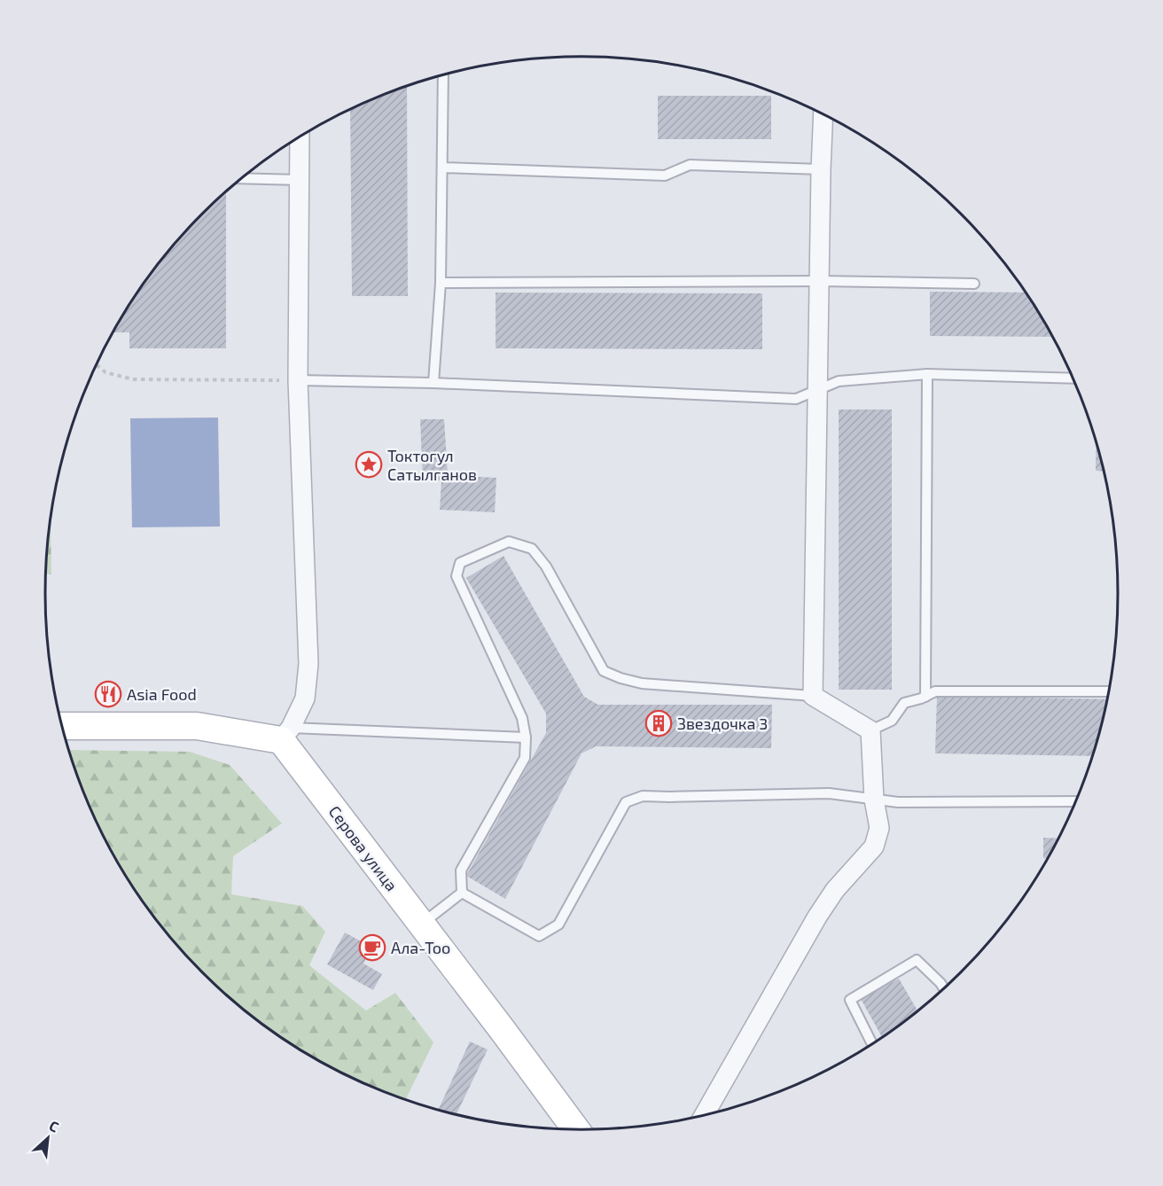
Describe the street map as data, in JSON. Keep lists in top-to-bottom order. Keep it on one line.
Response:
{"streets":{"main road":["Серова улица"]},"places":{"place":["Токтогул Сатылганов"],"restaurant":["Asia Food"],"building":["Звездочка 3"],"cafe":["Ала-Тоо"]},"north":"top right"}
